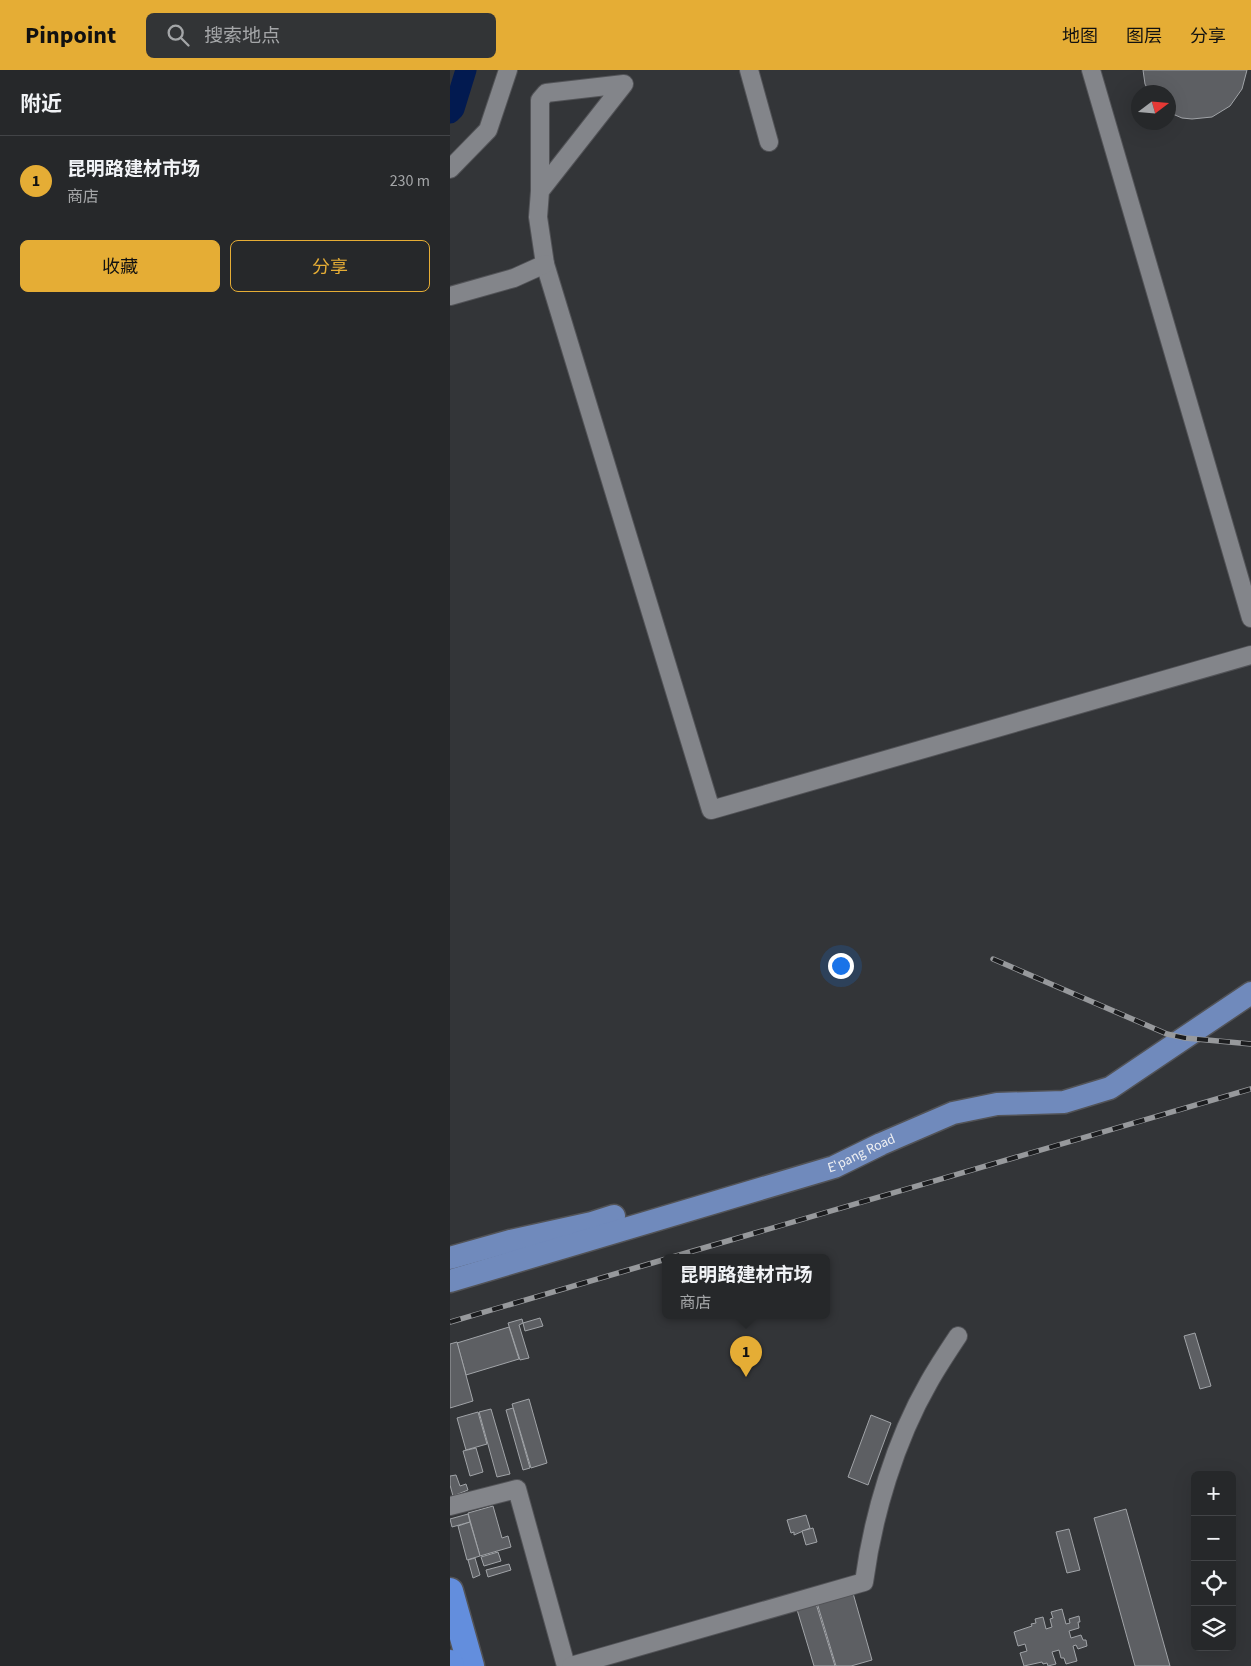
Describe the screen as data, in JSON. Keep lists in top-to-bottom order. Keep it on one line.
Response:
{"streets":{"main road":["E'pang Road"]},"north":"right","page":{"header":"Pinpoint","search":"搜索地点","nav":["地图","图层","分享"],"heading":"附近","list":[{"mark":"1","name":"昆明路建材市场","note":"商店","value":"230 m"}],"buttons":["收藏","分享"],"popup":["昆明路建材市场","商店"],"pins":"1","map_buttons":["+","−"]}}
